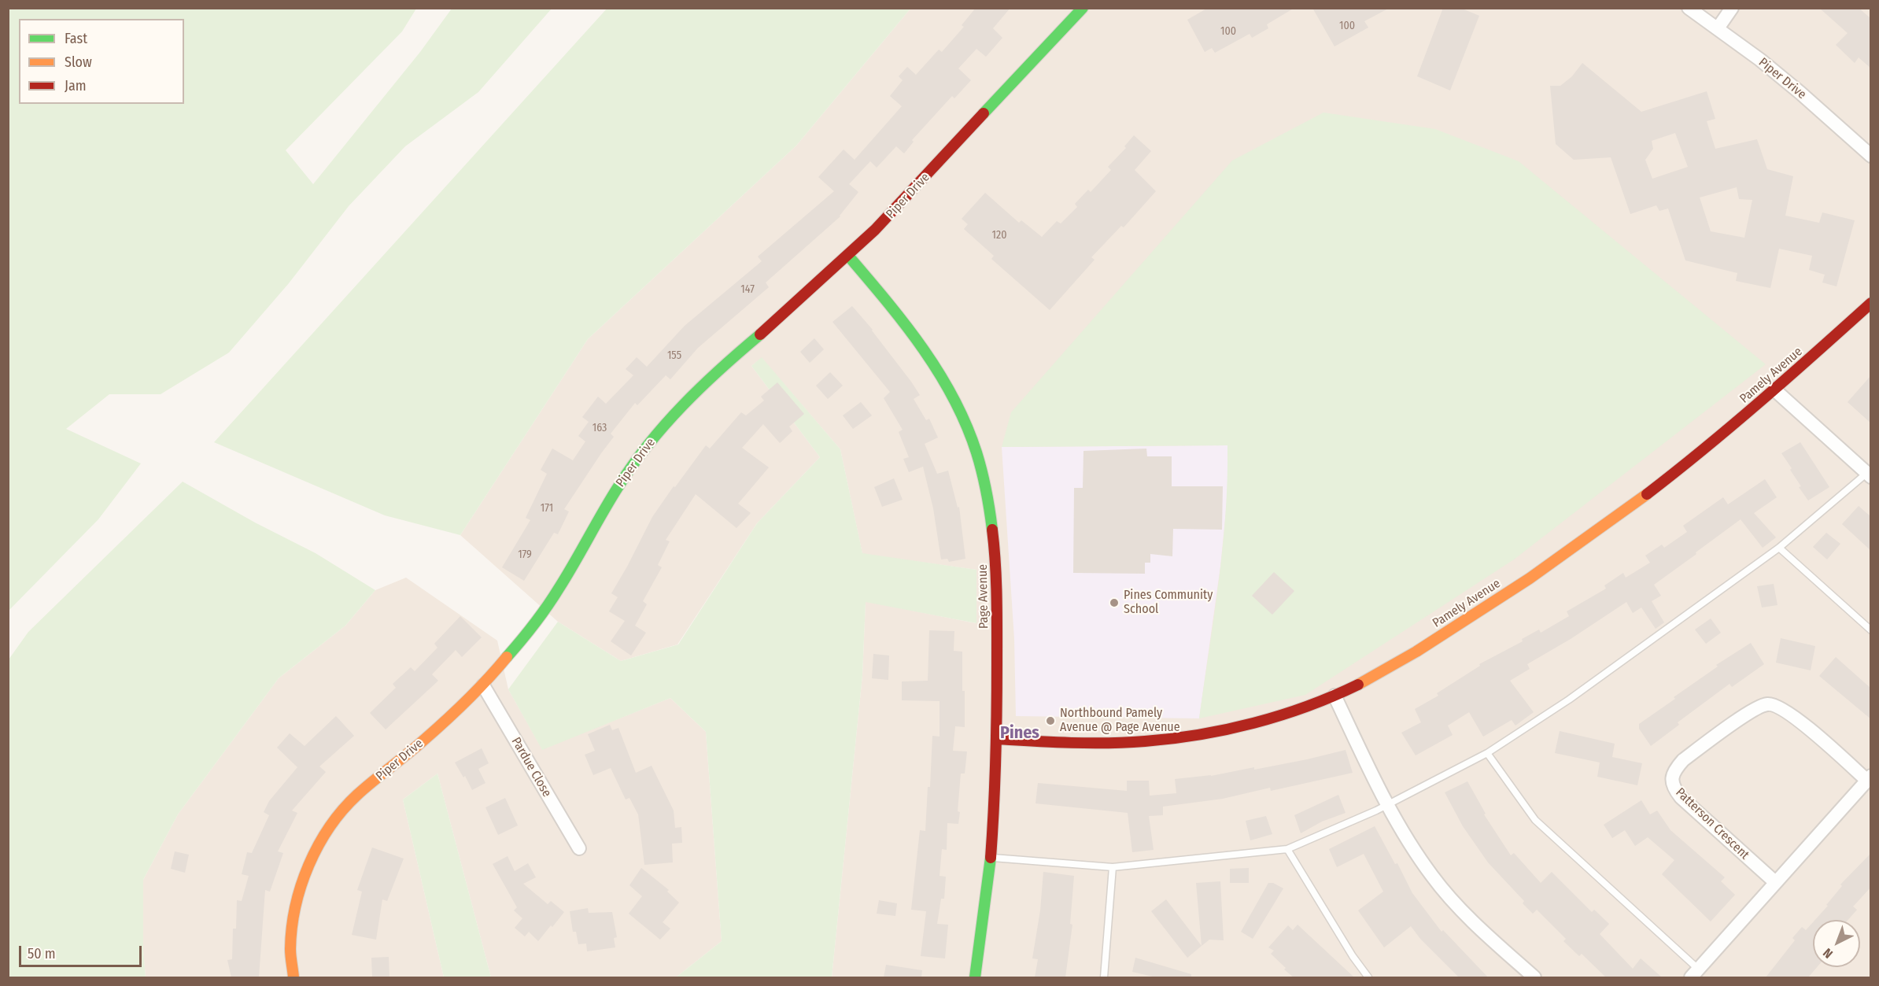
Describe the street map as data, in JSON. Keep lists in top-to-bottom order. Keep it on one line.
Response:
{"streets":{"street":["Piper Drive","Pamely Avenue","Page Avenue","Pardue Close","Patterson Crescent"]},"crossings":[["Piper Drive","Page Avenue"],["Piper Drive","Pardue Close"],["Pamely Avenue","Page Avenue"]],"districts":["Pines"],"places":["Pines Community School","Northbound Pamely Avenue @ Page Avenue"],"house_numbers":["100","100","120","147","155","163","171","179"],"legend":["Fast","Slow","Jam"],"scale_bar":"50 m","north":"bottom left"}
